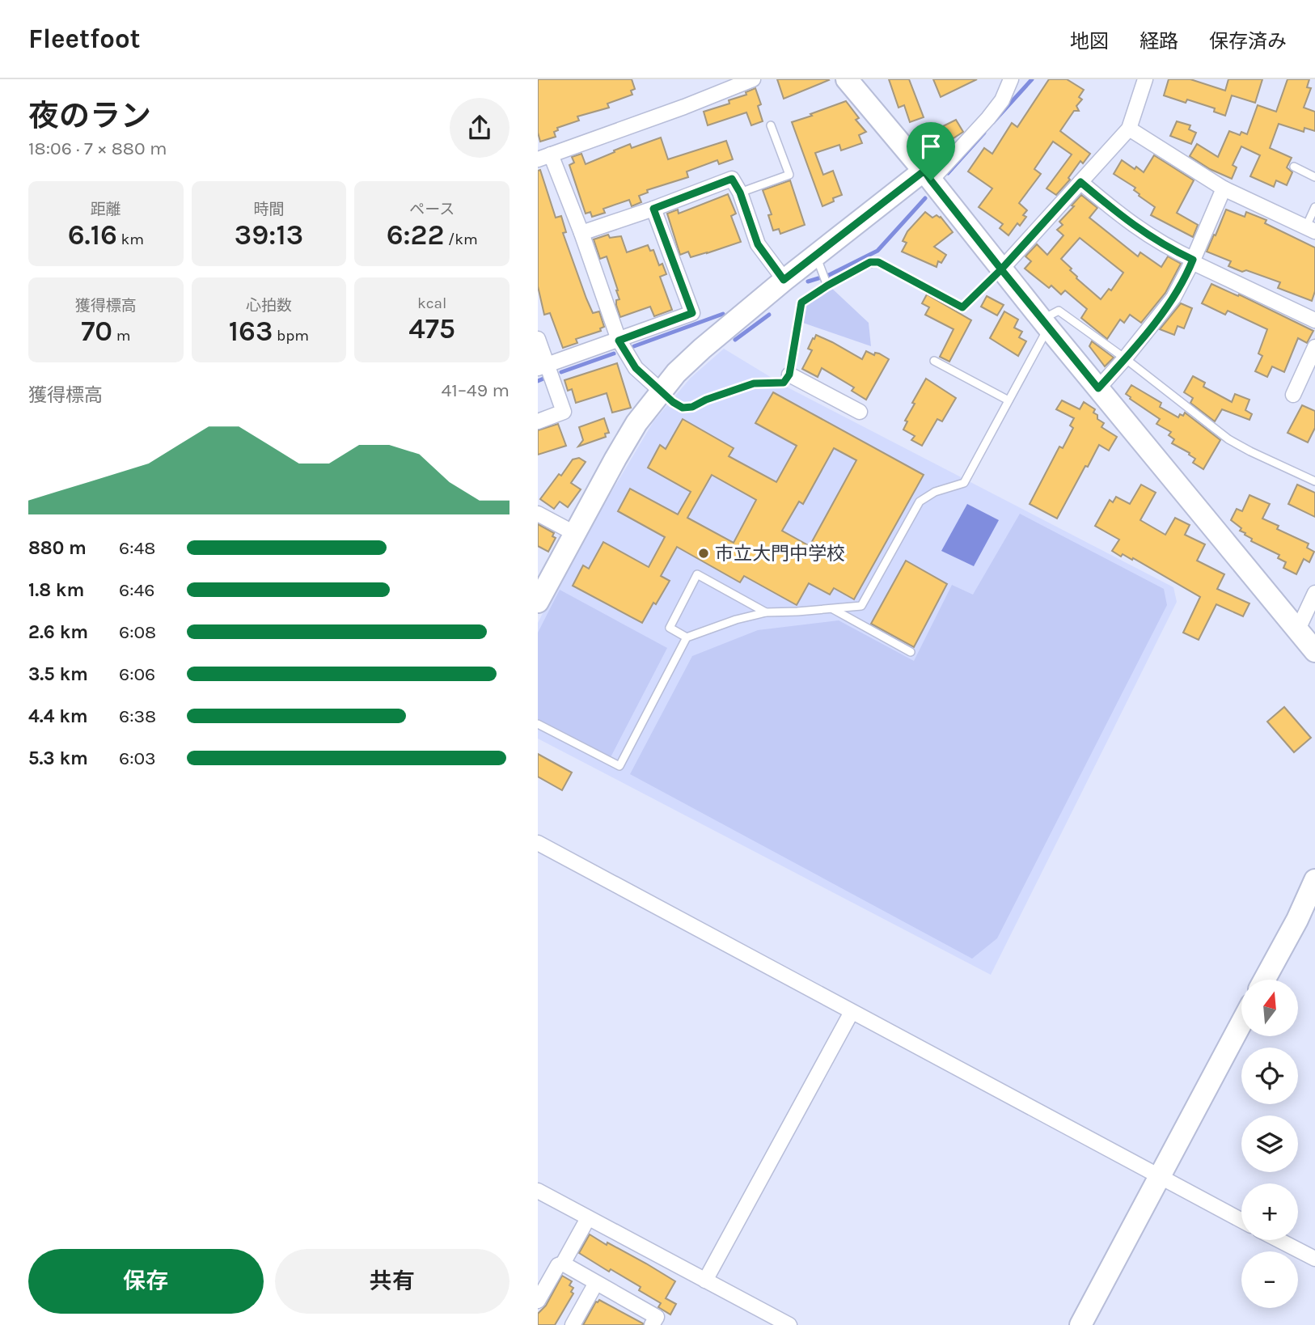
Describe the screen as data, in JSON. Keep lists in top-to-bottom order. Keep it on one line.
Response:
{"places":["市立大門中学校"],"north":"top","page":{"header":"Fleetfoot","nav":["地図","経路","保存済み"],"heading":["夜のラン","18:06 · 7 × 880 m"],"stats":[["距離","6.16 km"],["時間","39:13"],["ペース","6:22 /km"],["獲得標高","70 m"],["心拍数","163 bpm"],["kcal","475"]],"chart":["獲得標高","41–49 m"],"list":[{"name":"880 m","note":"6:48"},{"name":"1.8 km","note":"6:46"},{"name":"2.6 km","note":"6:08"},{"name":"3.5 km","note":"6:06"},{"name":"4.4 km","note":"6:38"},{"name":"5.3 km","note":"6:03"}],"map_buttons":["+","−"],"buttons":["保存","共有"]}}
